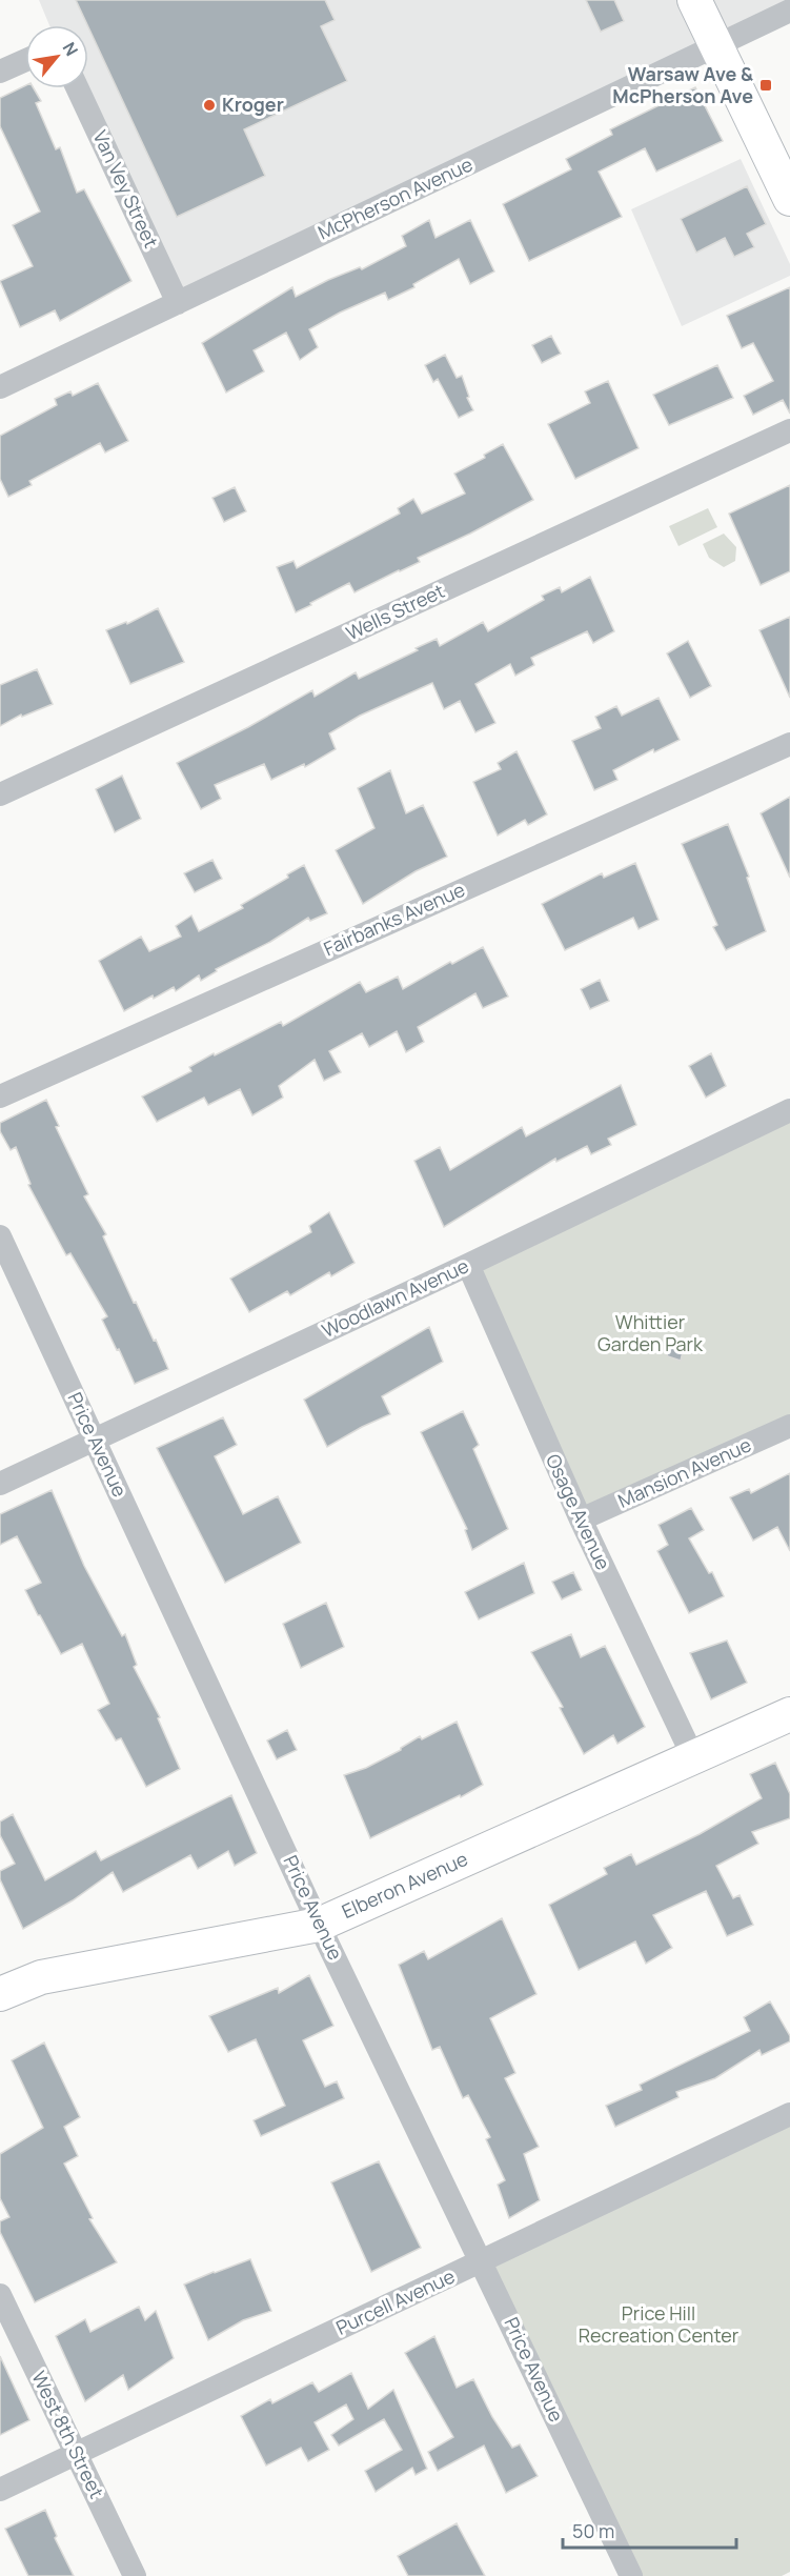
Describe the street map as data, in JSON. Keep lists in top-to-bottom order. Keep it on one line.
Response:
{"streets":{"street":["Van Vey Street","McPherson Avenue","Wells Street","Fairbanks Avenue","Woodlawn Avenue","Price Avenue","Mansion Avenue","Osage Avenue","Elberon Avenue","Purcell Avenue","West 8th Street"]},"crossings":[["Van Vey Street","McPherson Avenue"],["Woodlawn Avenue","Price Avenue"],["Woodlawn Avenue","Osage Avenue"],["Price Avenue","Elberon Avenue"],["Price Avenue","Purcell Avenue"],["Mansion Avenue","Osage Avenue"],["Osage Avenue","Elberon Avenue"],["Purcell Avenue","West 8th Street"]],"parks":["Whittier Garden Park","Price Hill Recreation Center"],"places":{"transit":["Warsaw Ave & McPherson Ave"],"other":["Kroger"]},"scale_bar":"50 m","north":"top right"}
